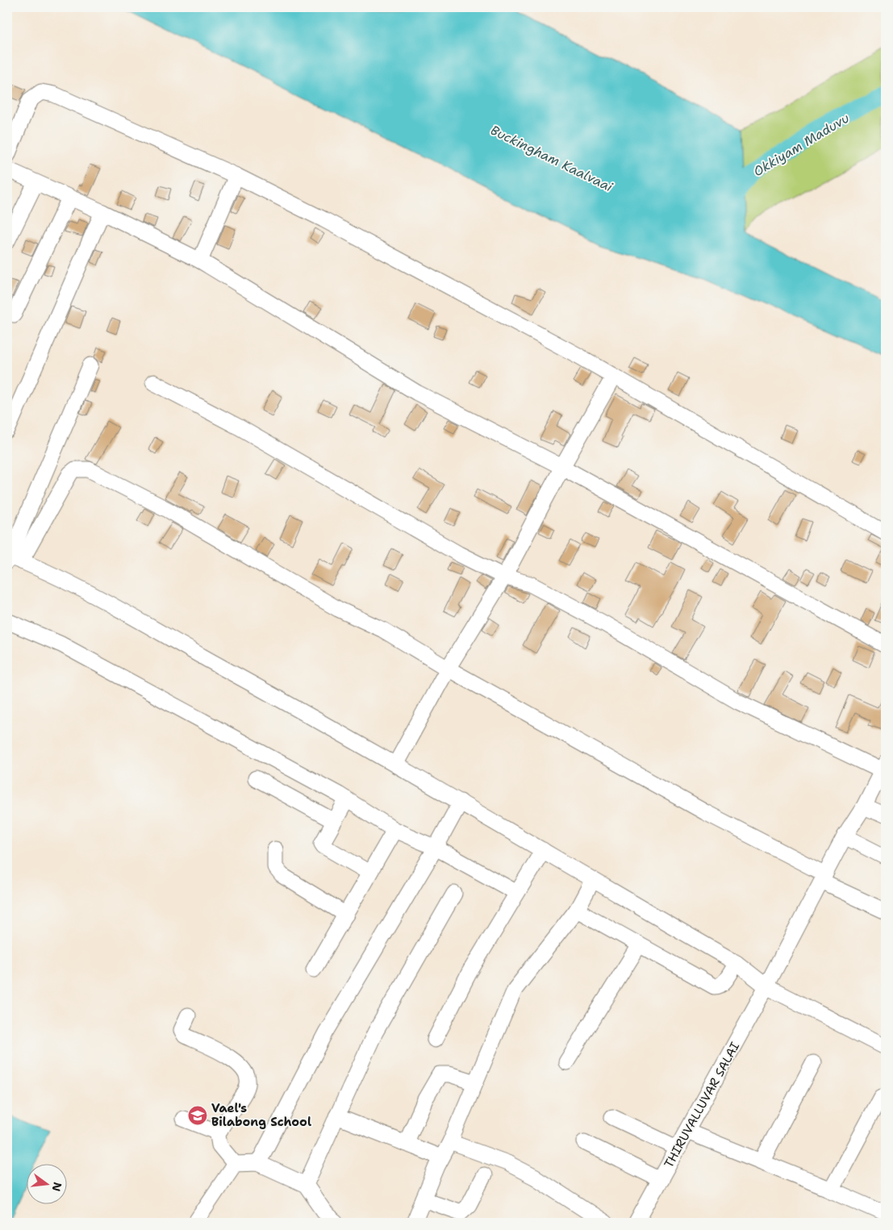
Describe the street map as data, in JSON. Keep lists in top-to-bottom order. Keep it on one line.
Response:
{"streets":{"street":["THIRUVALLUVAR SALAI"]},"water":["Okkiyam Maduvu","Buckingham Kaalvaai"],"places":{"school or university":["Vael's Bilabong School"]},"north":"right"}
